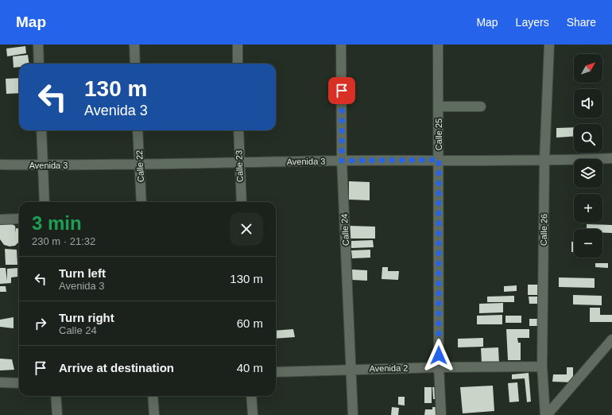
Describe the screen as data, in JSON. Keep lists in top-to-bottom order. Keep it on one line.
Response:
{"streets":{"street":["Calle 25","Avenida 3","Calle 22","Calle 23","Calle 24","Calle 26","Avenida 2"]},"crossings":[["Calle 25","Avenida 3"],["Calle 25","Avenida 2"],["Avenida 3","Calle 22"],["Avenida 3","Calle 23"],["Avenida 3","Calle 24"],["Avenida 3","Calle 26"],["Calle 24","Avenida 2"],["Calle 26","Avenida 2"]],"north":"top right","page":{"header":"Map","nav":["Map","Layers","Share"],"map_buttons":["+","−"],"turn":["130 m","Avenida 3"],"heading":["3 min","230 m · 21:32"],"list":[{"name":"Turn left","note":"Avenida 3","value":"130 m"},{"name":"Turn right","note":"Calle 24","value":"60 m"},{"name":"Arrive at destination","value":"40 m"}]}}
